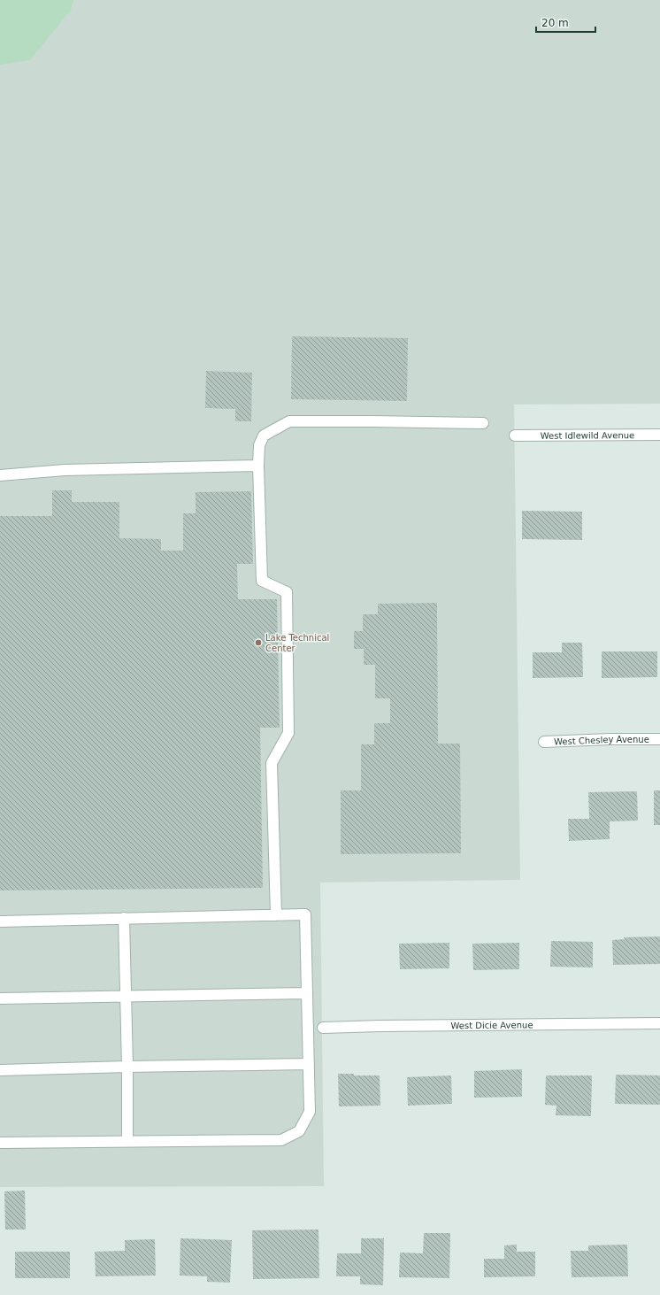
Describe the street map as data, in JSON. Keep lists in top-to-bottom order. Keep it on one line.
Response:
{"streets":{"street":["West Idlewild Avenue","West Chesley Avenue","West Dicie Avenue"]},"places":["Lake Technical Center"],"scale_bar":"20 m"}
